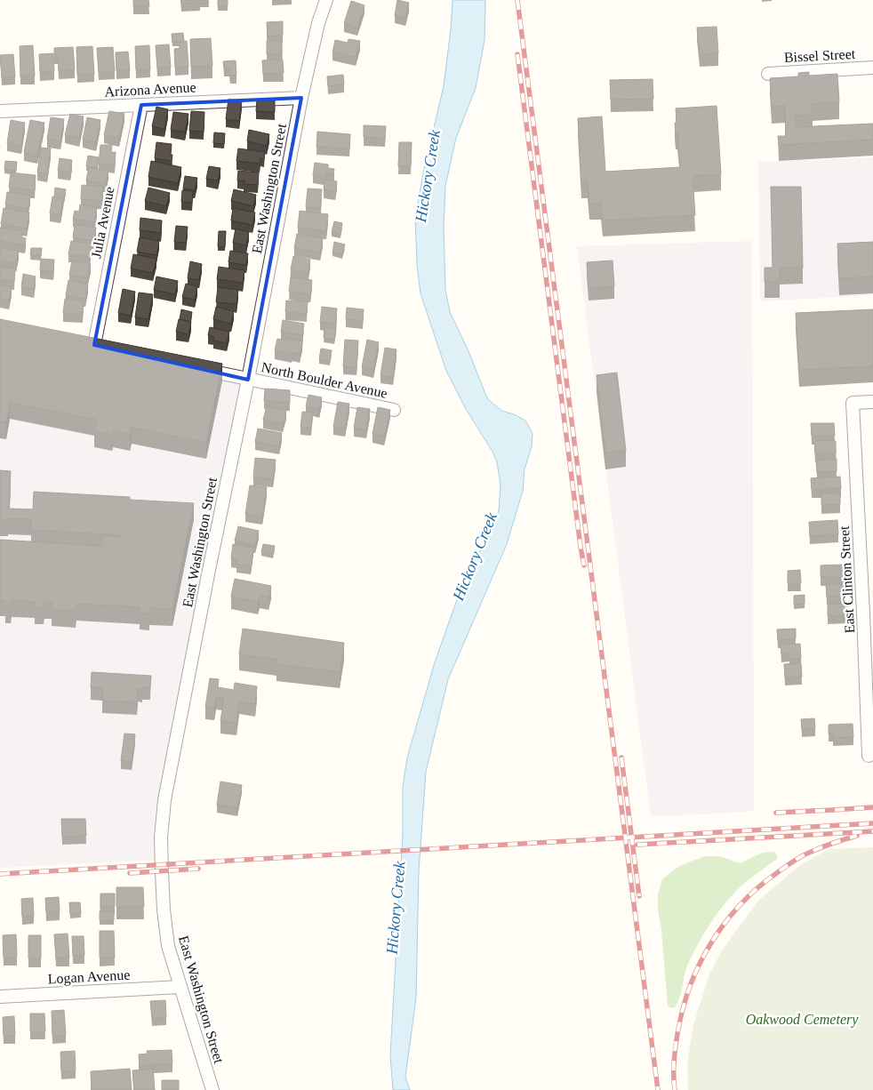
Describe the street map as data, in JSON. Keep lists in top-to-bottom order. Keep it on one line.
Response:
{"streets":{"street":["Bissel Street","Arizona Avenue","East Washington Street","Julia Avenue","North Boulder Avenue","East Clinton Street","Logan Avenue"]},"crossings":[["Arizona Avenue","East Washington Street"],["Arizona Avenue","Julia Avenue"],["East Washington Street","North Boulder Avenue"],["East Washington Street","Logan Avenue"]],"water":["Hickory Creek"],"parks":["Oakwood Cemetery"]}
